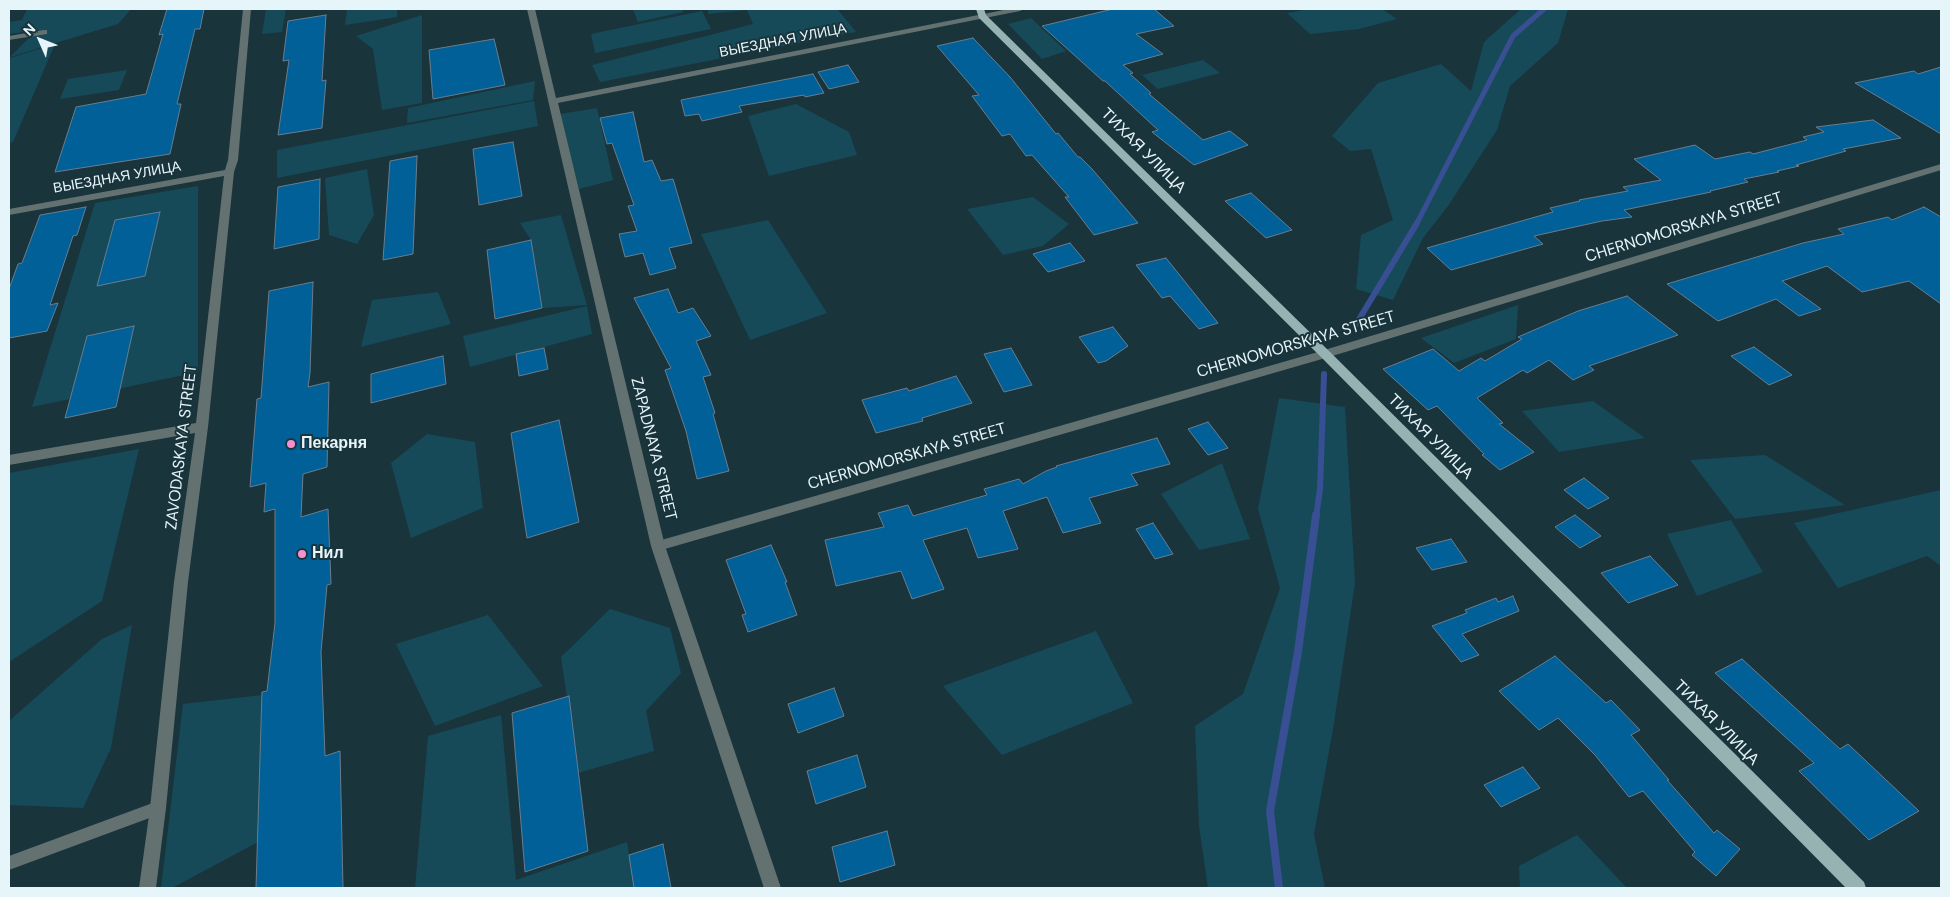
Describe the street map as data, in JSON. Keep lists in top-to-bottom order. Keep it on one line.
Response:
{"streets":{"main road":["ТИХАЯ УЛИЦА"],"street":["ВЫЕЗДНАЯ УЛИЦА","CHERNOMORSKAYA STREET","ZAVODASKAYA STREET","ZAPADNAYA STREET"]},"crossings":[["ВЫЕЗДНАЯ УЛИЦА","ТИХАЯ УЛИЦА"],["ВЫЕЗДНАЯ УЛИЦА","ZAVODASKAYA STREET"],["ВЫЕЗДНАЯ УЛИЦА","ZAPADNAYA STREET"],["ТИХАЯ УЛИЦА","CHERNOMORSKAYA STREET"],["CHERNOMORSKAYA STREET","ZAPADNAYA STREET"]],"places":["Пекарня","Нил"],"north":"top left"}
